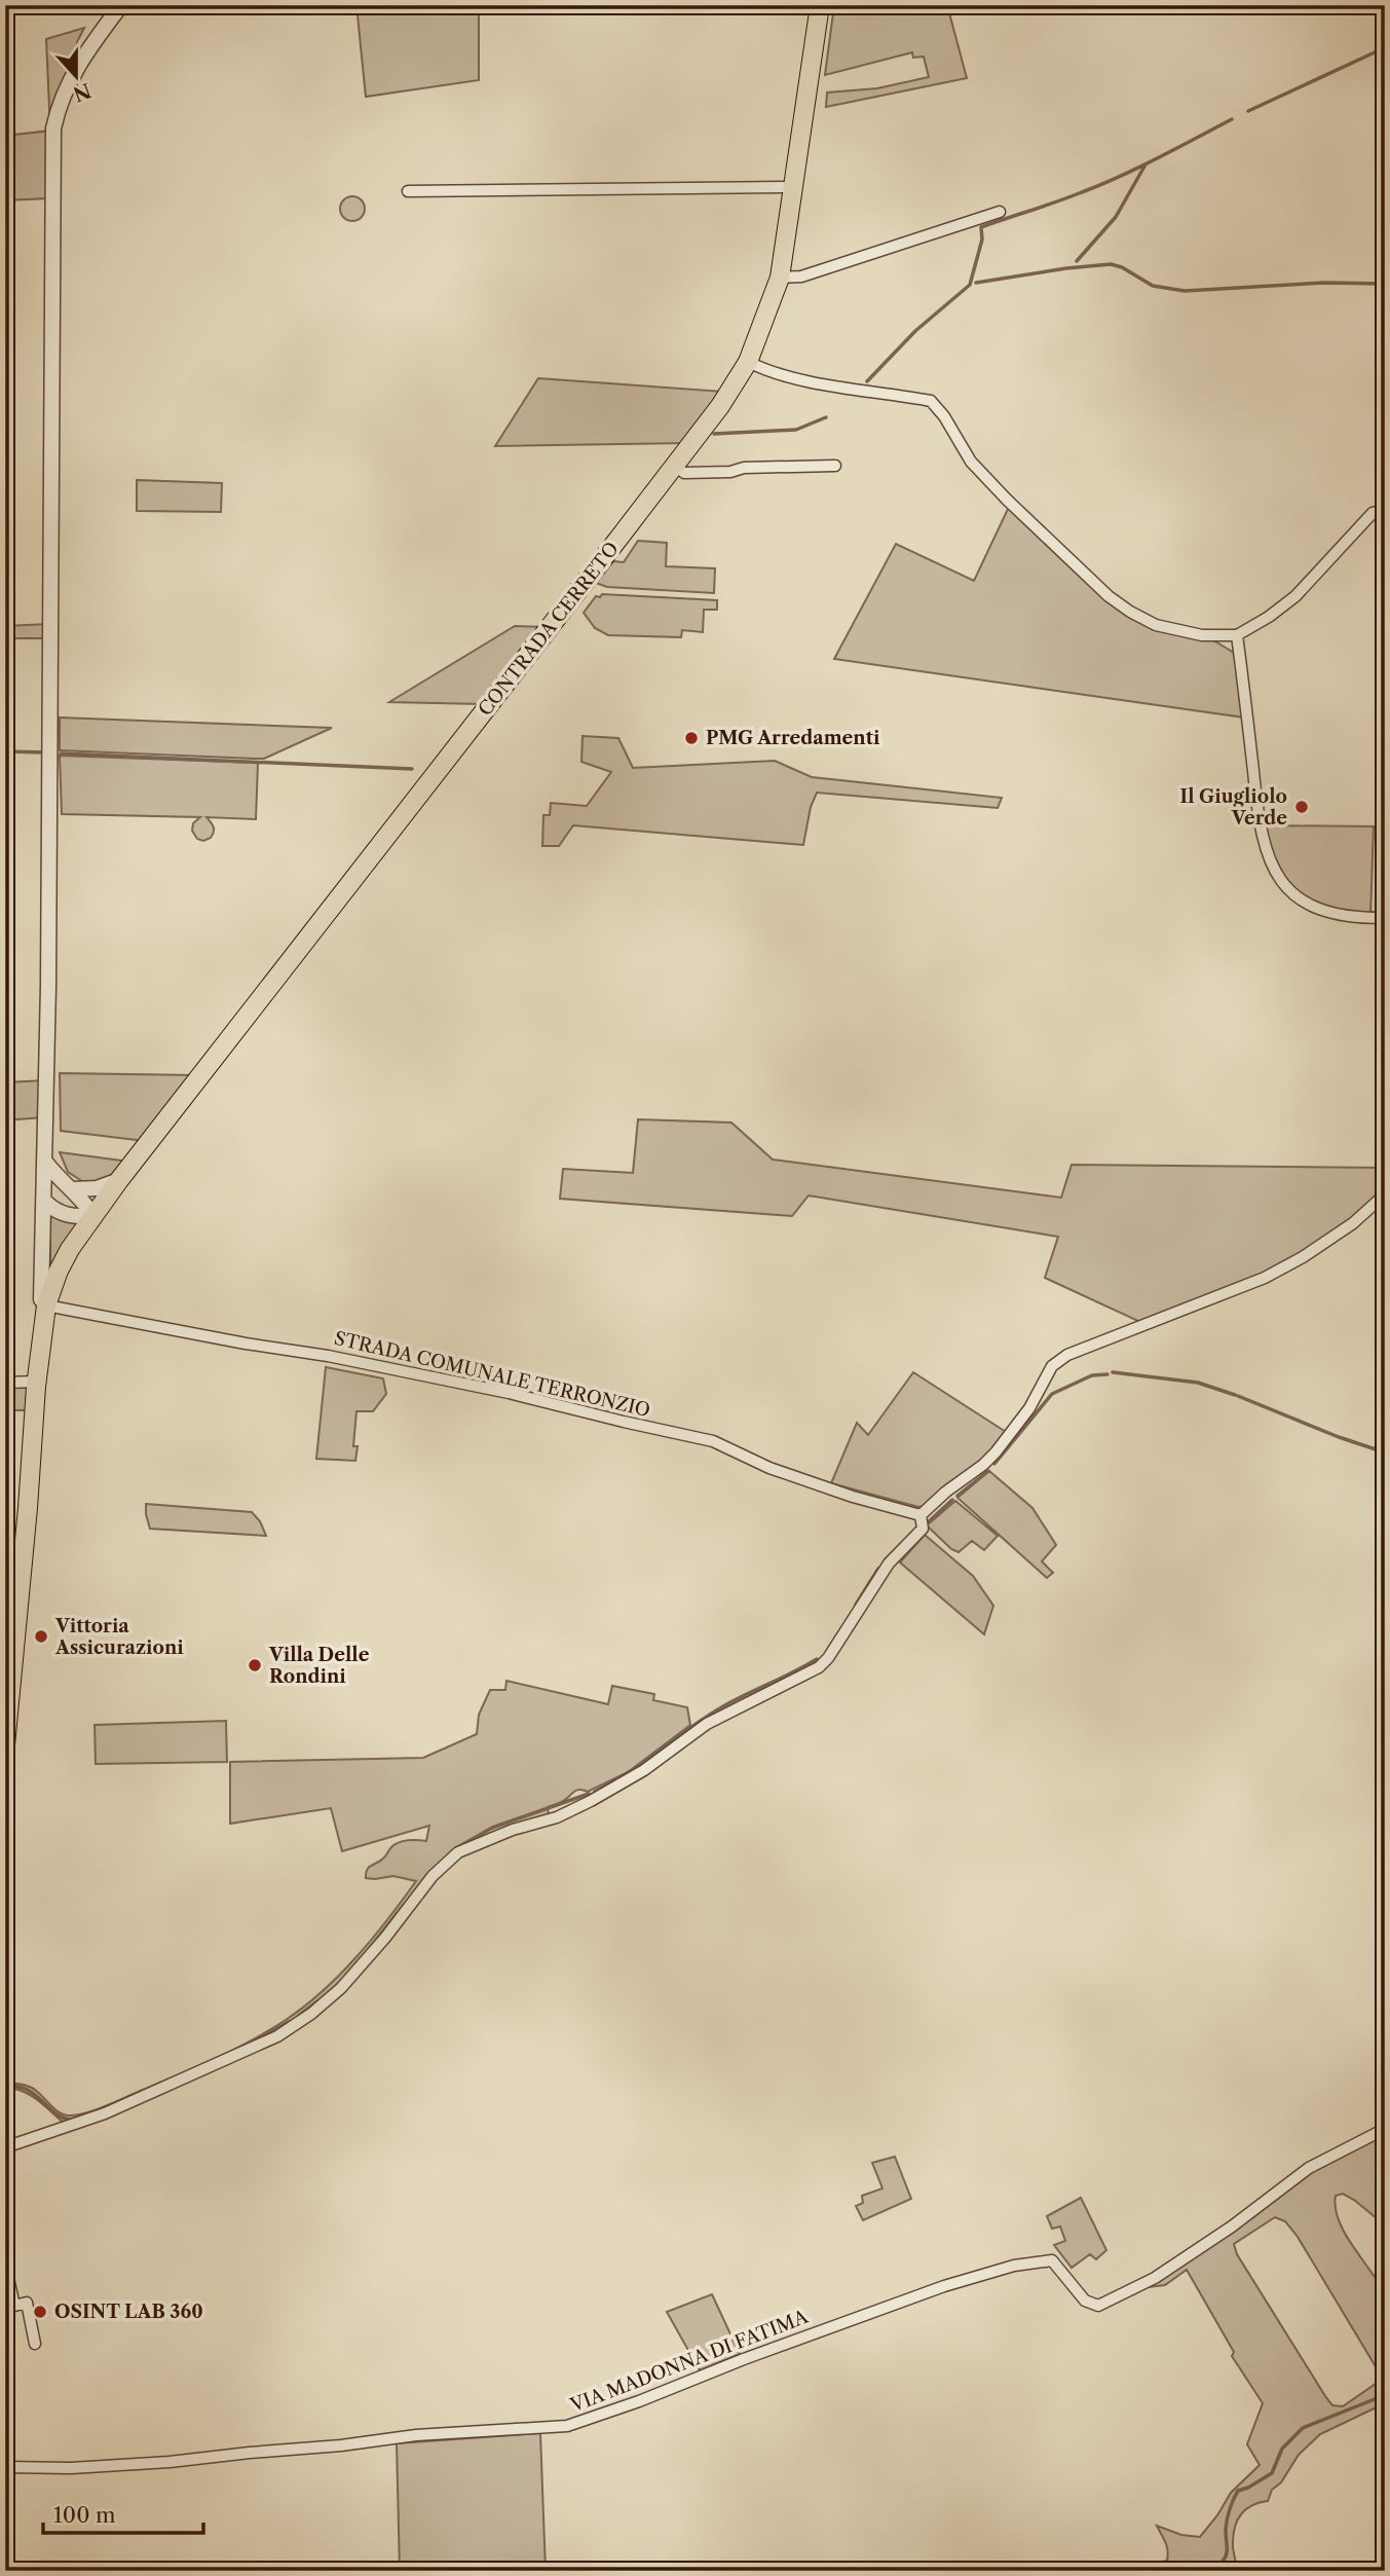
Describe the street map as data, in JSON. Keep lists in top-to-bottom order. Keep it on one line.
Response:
{"streets":{"main road":["CONTRADA CERRETO"],"street":["STRADA COMUNALE TERRONZIO","VIA MADONNA DI FATIMA"]},"crossings":[["CONTRADA CERRETO","STRADA COMUNALE TERRONZIO"]],"places":["PMG Arredamenti","Il Giugliolo Verde","Vittoria Assicurazioni","Villa Delle Rondini","OSINT LAB 360"],"scale_bar":"100 m","north":"bottom"}
